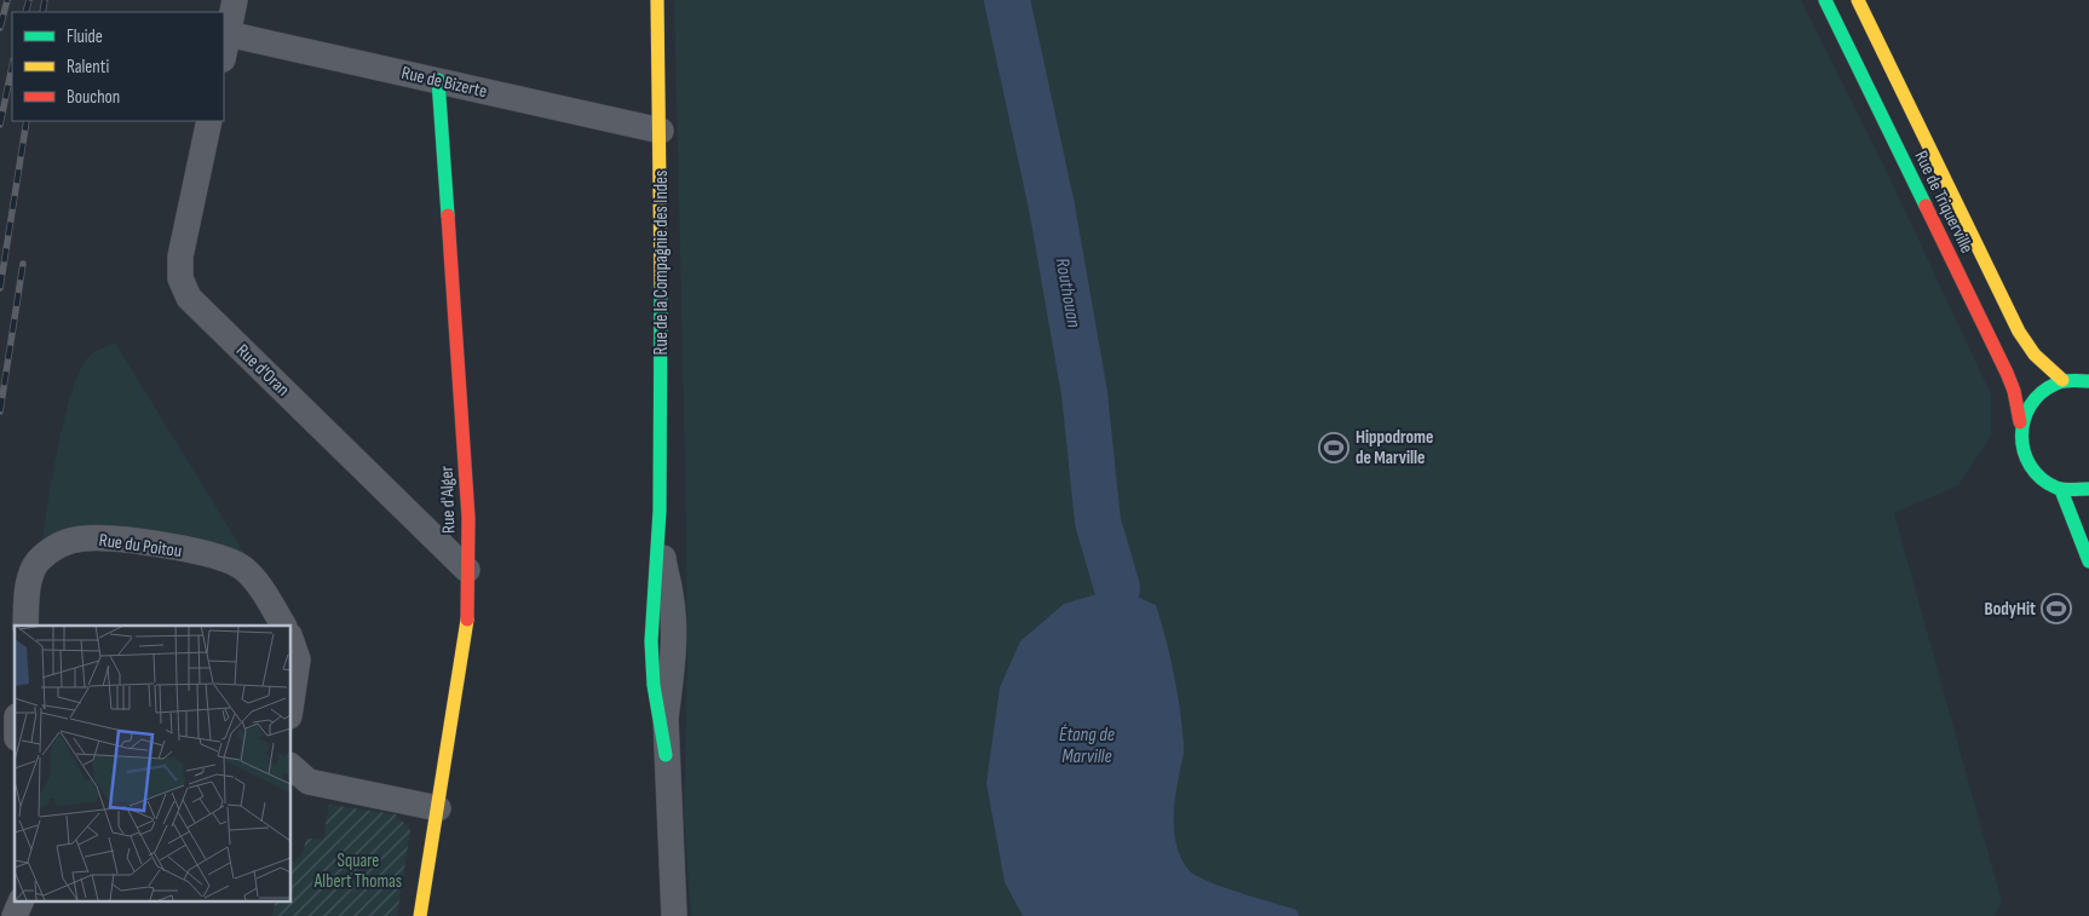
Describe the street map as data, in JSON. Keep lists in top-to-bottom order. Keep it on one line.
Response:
{"streets":{"street":["Rue de Bizerte","Rue de Triquerville","Rue de la Compagnie des Indes","Rue d'Oran","Rue d'Alger","Rue du Poitou"]},"crossings":[["Rue de Bizerte","Rue de la Compagnie des Indes"],["Rue de Bizerte","Rue d'Alger"],["Rue d'Oran","Rue d'Alger"]],"water":["Routhouan","Étang de Marville"],"parks":["Square Albert Thomas"],"places":{"sports":["Hippodrome de Marville","BodyHit"]},"legend":["Fluide","Ralenti","Bouchon"]}
